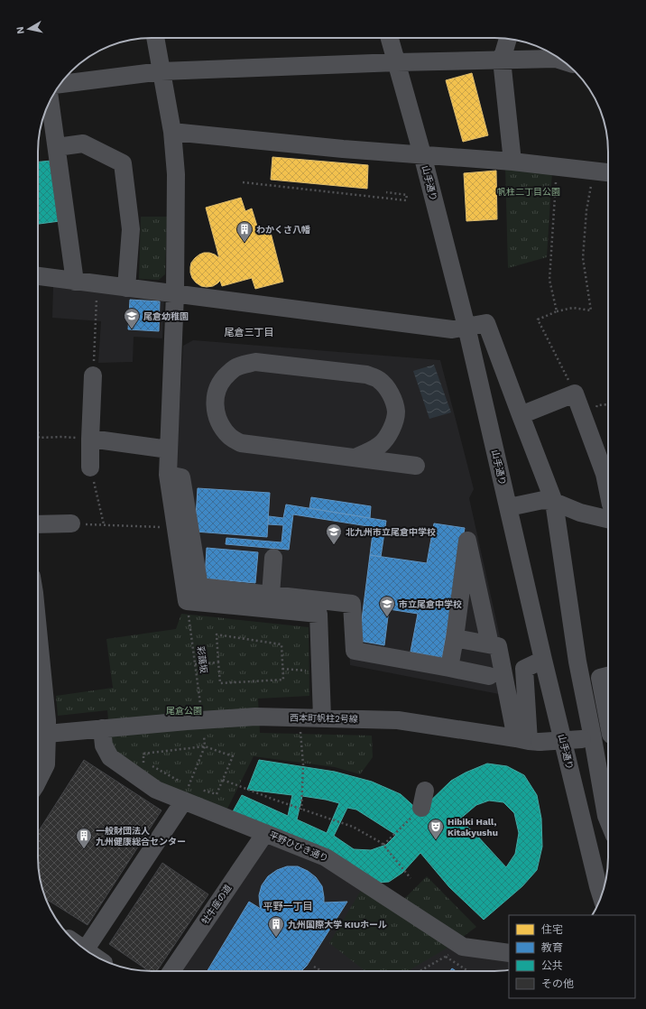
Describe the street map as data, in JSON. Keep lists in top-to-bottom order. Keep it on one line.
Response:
{"streets":{"street":["山手通り","西本町帆柱2号線","平野ひびき通り","牡牛座の道"],"path":["彩藹坂"]},"crossings":[["彩藹坂","西本町帆柱2号線"],["西本町帆柱2号線","平野ひびき通り"],["平野ひびき通り","牡牛座の道"]],"districts":["尾倉三丁目","平野一丁目"],"parks":["帆柱二丁目公園","尾倉公園"],"places":{"building":["わかくさ八幡","一般財団法人 九州健康総合センター","九州国際大学 KIUホール"],"school or university":["尾倉幼稚園","北九州市立尾倉中学校","市立尾倉中学校"],"theatre":["Hibiki Hall, Kitakyushu"]},"legend":["住宅","教育","公共","その他"],"north":"left"}
